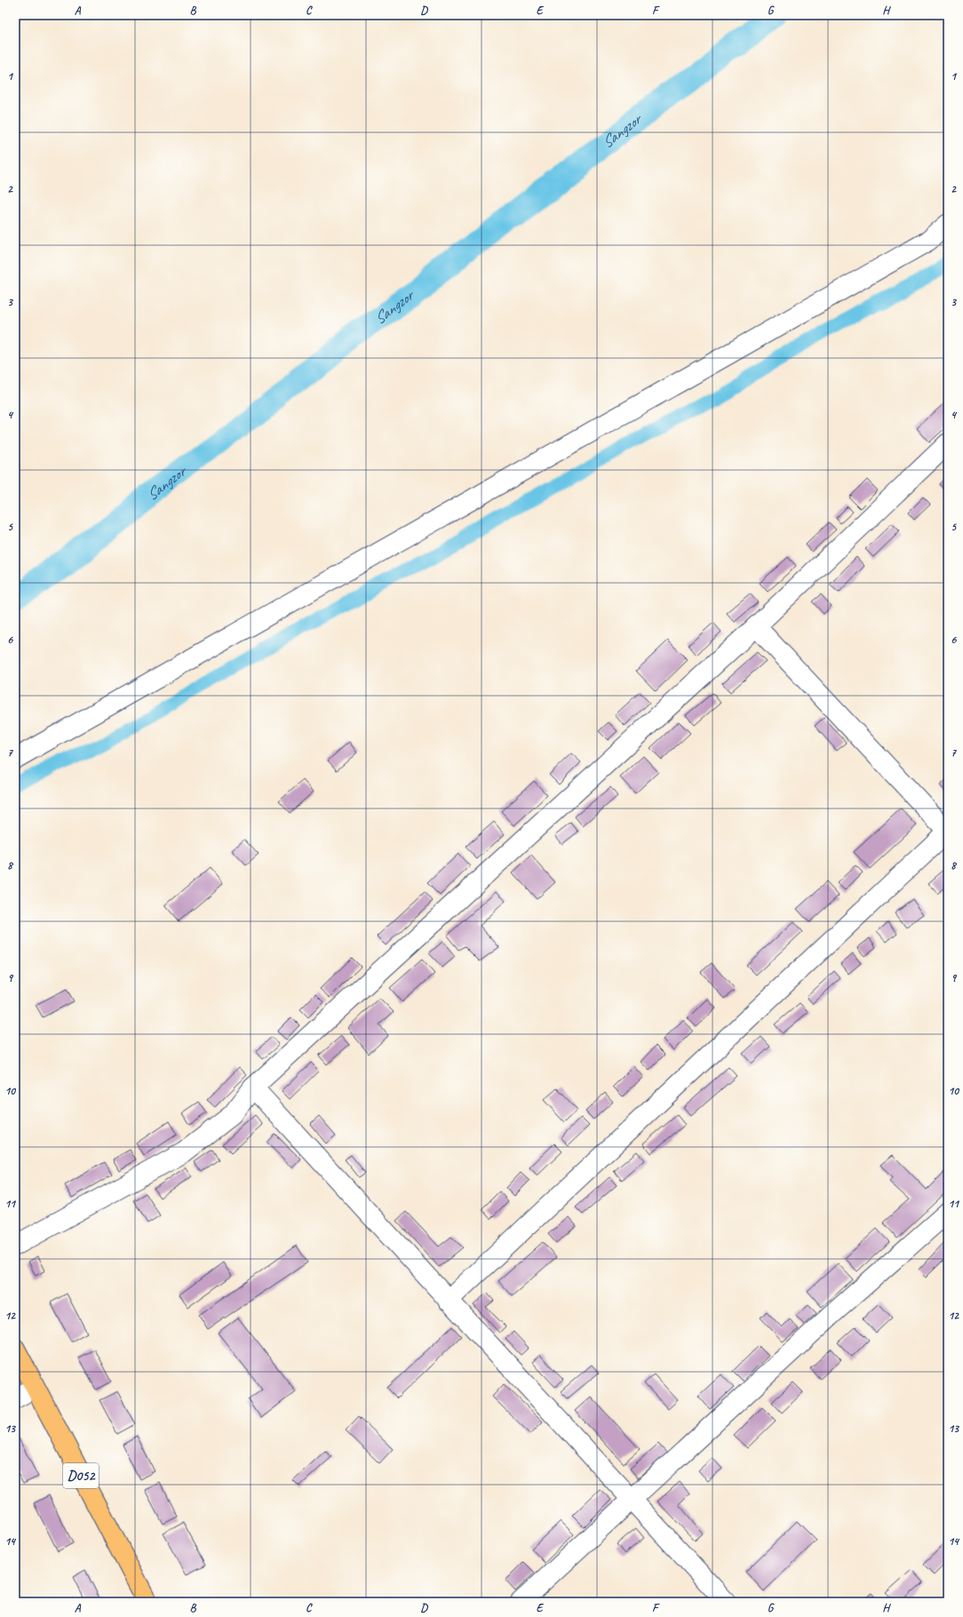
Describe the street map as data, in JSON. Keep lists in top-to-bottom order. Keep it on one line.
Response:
{"streets":{"main road":["D052"]},"water":["Sangzor"],"grid":{"columns":["A","B","C","D","E","F","G","H"],"rows":["1","2","3","4","5","6","7","8","9","10","11","12","13","14"]}}
